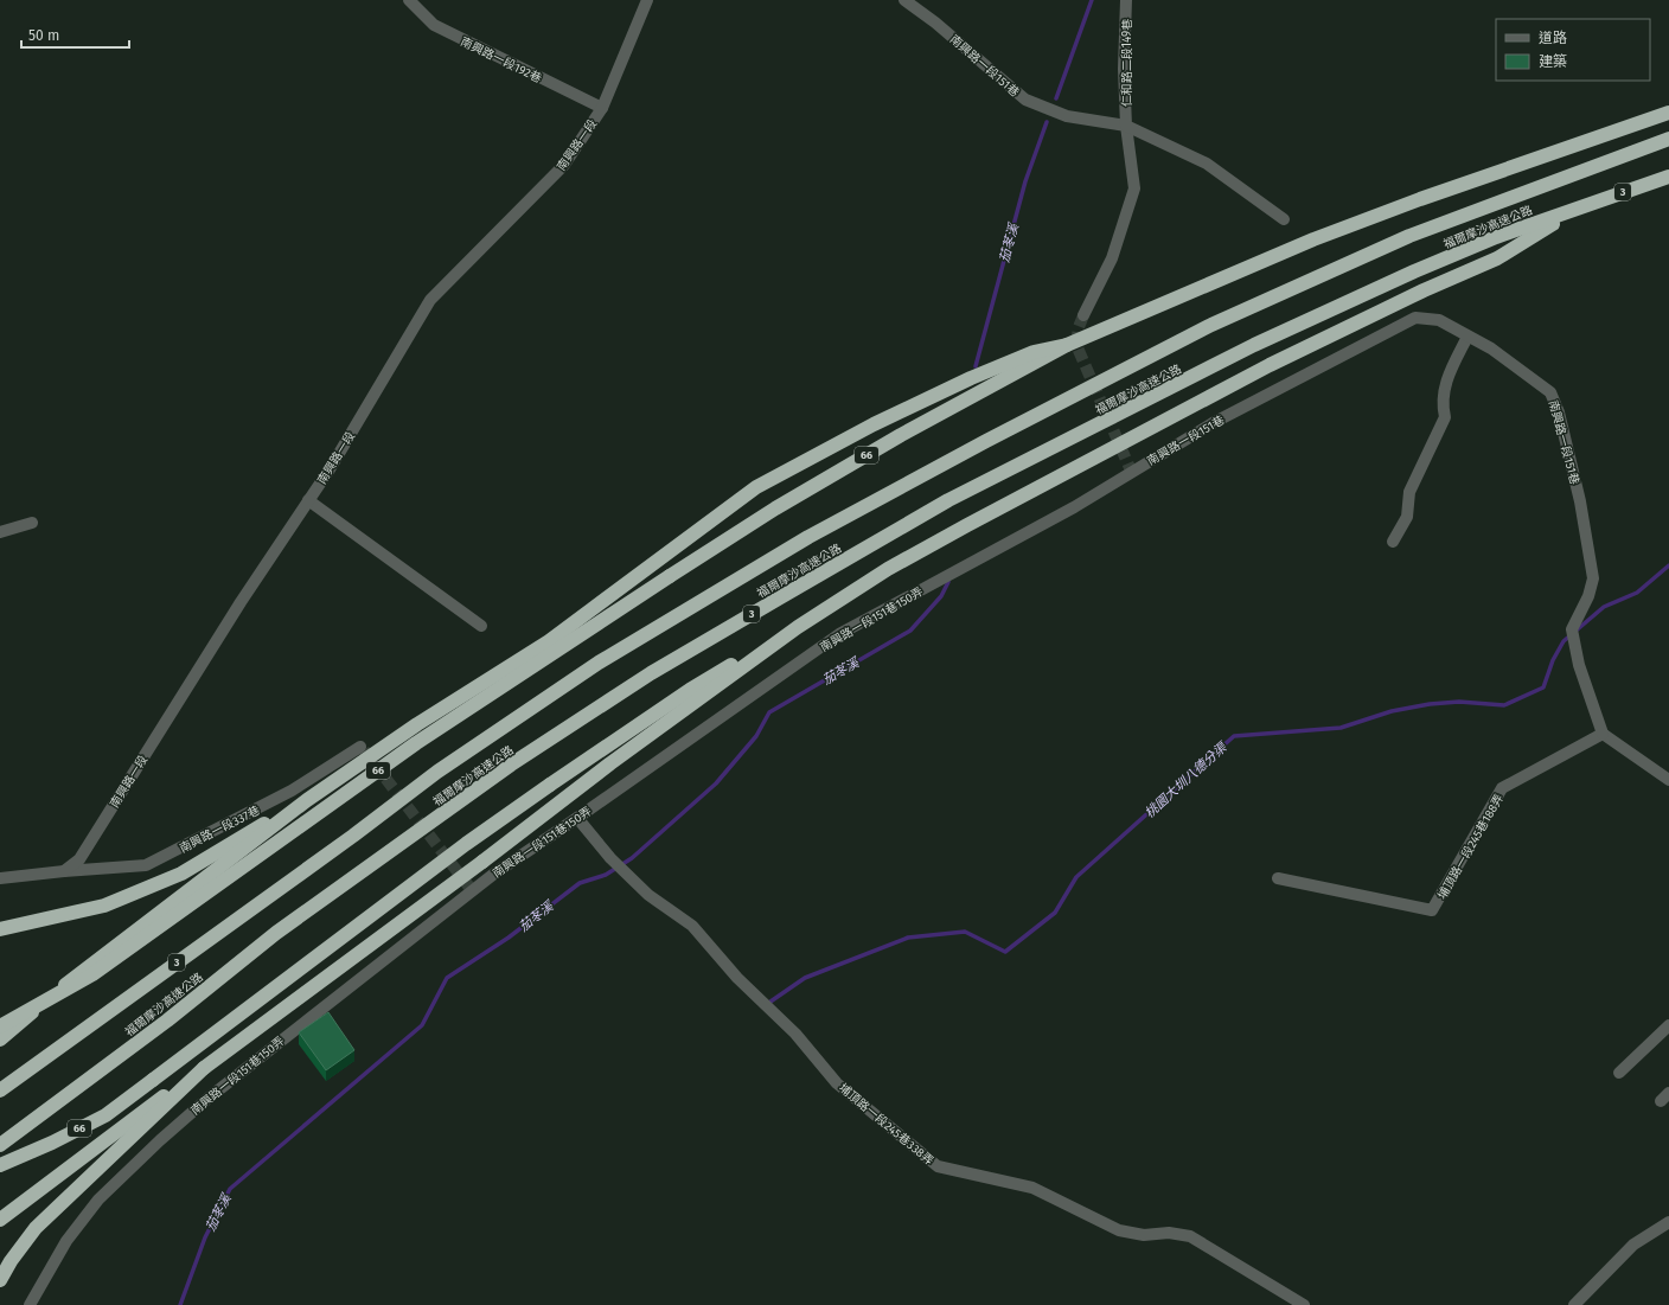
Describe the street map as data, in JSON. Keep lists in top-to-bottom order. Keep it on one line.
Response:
{"streets":{"highway":["3","福爾摩沙高速公路","66"],"street":["南興路一段192巷","仁和路二段149巷","南興路一段151巷","南興路一段","南興路一段151巷150弄","南興路一段337巷","埔頂路一段245巷188弄","埔頂路一段245巷338弄"]},"crossings":[["南興路一段192巷","南興路一段"],["仁和路二段149巷","南興路一段151巷"],["南興路一段151巷","南興路一段151巷150弄"],["南興路一段151巷","埔頂路一段245巷188弄"],["南興路一段","南興路一段337巷"],["南興路一段151巷150弄","埔頂路一段245巷338弄"]],"water":["茄苳溪","桃園大圳八德分渠"],"legend":["道路","建築"],"scale_bar":"50 m"}
